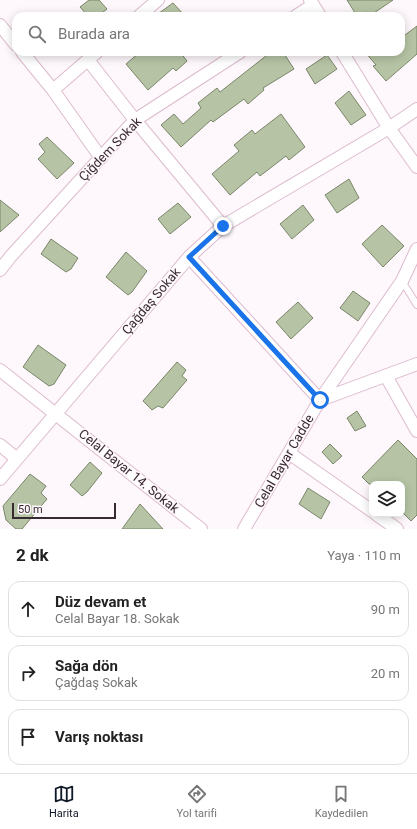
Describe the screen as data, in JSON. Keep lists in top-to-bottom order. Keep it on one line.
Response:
{"streets":{"street":["Çiğdem Sokak","Çağdaş Sokak","Celal Bayar Cadde","Celal Bayar 14. Sokak"]},"crossings":[["Çağdaş Sokak","Celal Bayar 14. Sokak"]],"scale_bar":"50 m","page":{"search":"Burada ara","scale":"50 m","heading":["2 dk","Yaya · 110 m"],"list":[["Düz devam et","Celal Bayar 18. Sokak","90 m"],["Sağa dön","Çağdaş Sokak","20 m"],"Varış noktası"],"nav":["Harita","Yol tarifi","Kaydedilen"]}}
